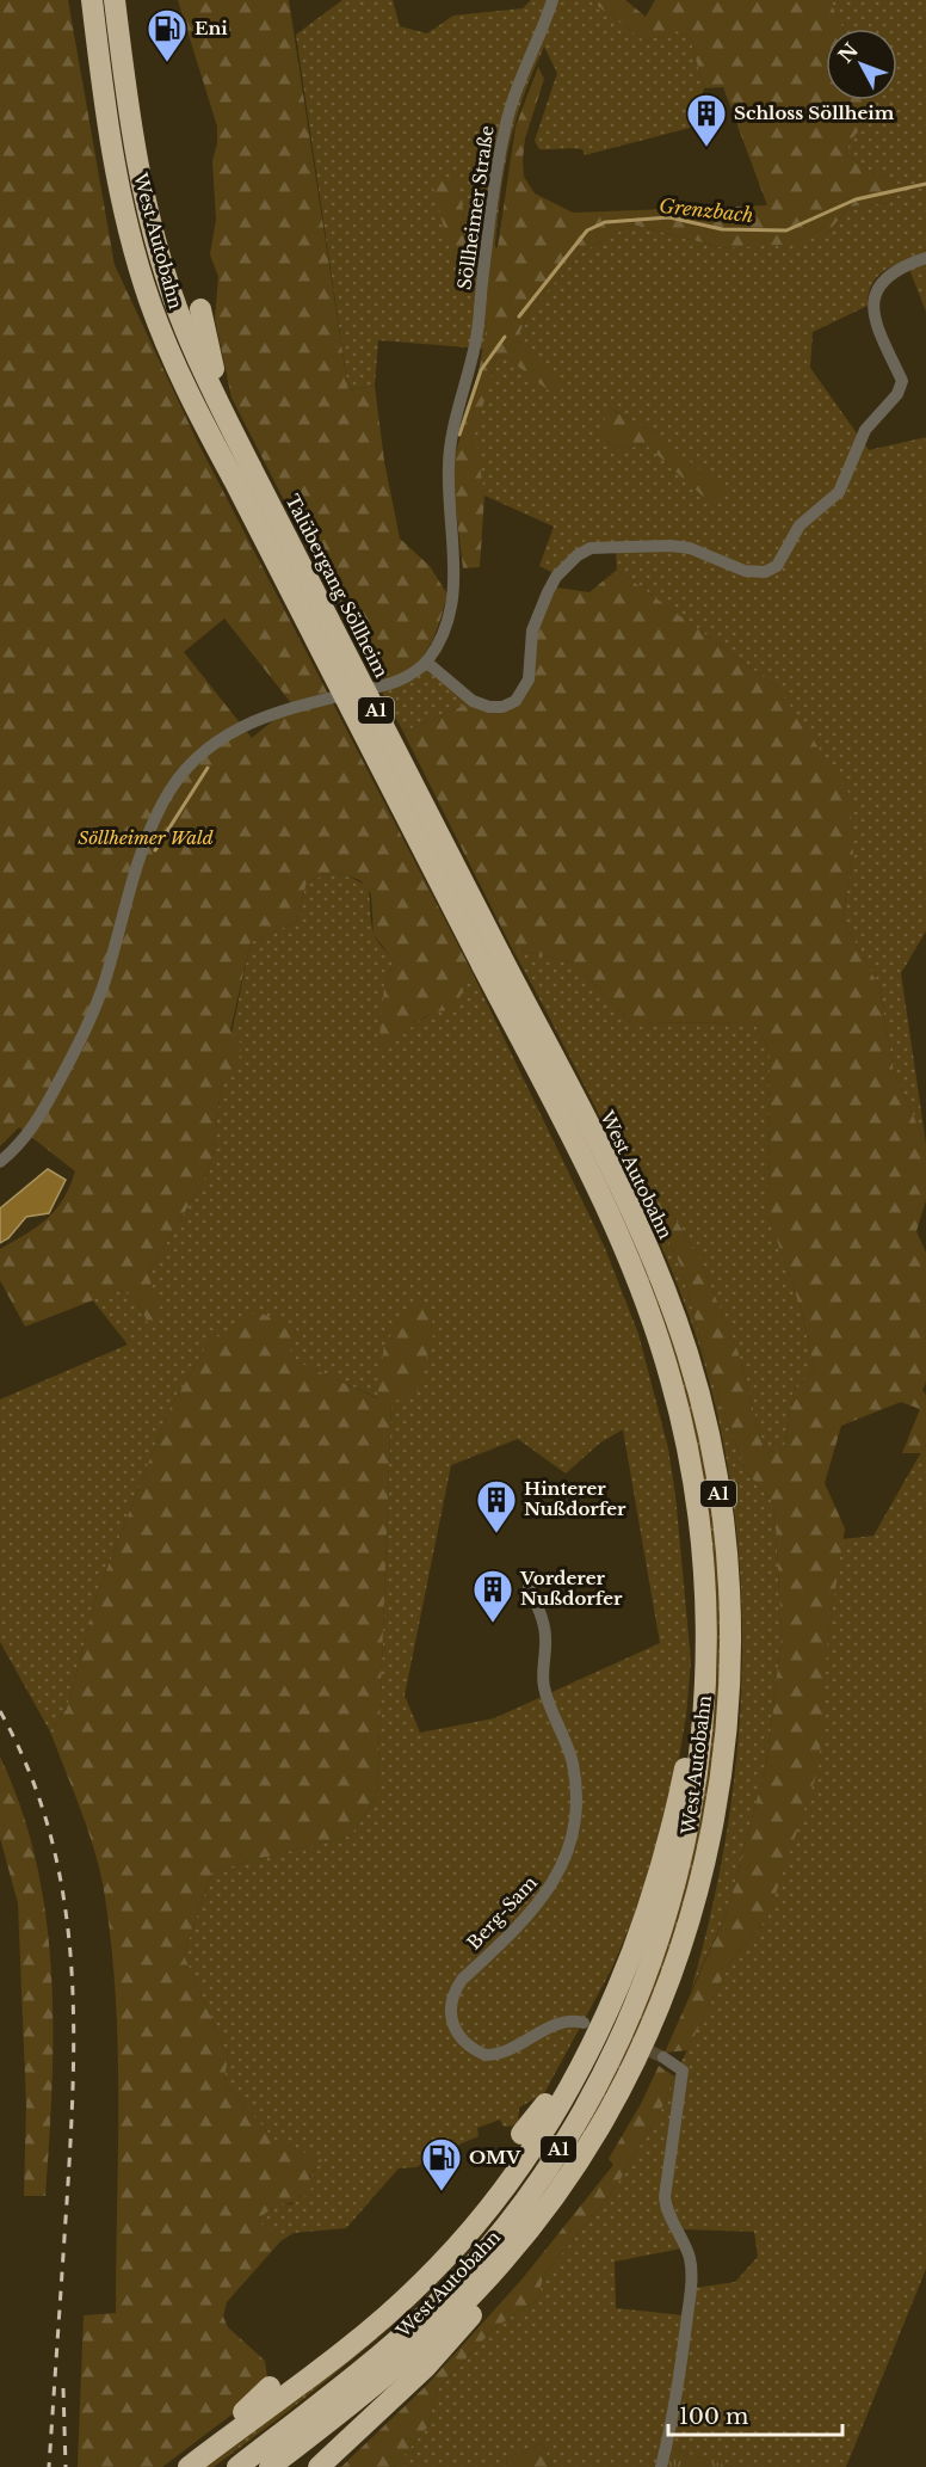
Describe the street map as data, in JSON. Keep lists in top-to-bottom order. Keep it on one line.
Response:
{"streets":{"highway":["West Autobahn","Talübergang Söllheim","A1"],"street":["Söllheimer Straße","Berg-Sam"]},"crossings":[["West Autobahn","Talübergang Söllheim"]],"water":["Grenzbach"],"parks":["Söllheimer Wald"],"places":{"fuel station":["Eni","OMV"],"building":["Schloss Söllheim","Hinterer Nußdorfer","Vorderer Nußdorfer"]},"scale_bar":"100 m","north":"top left"}
